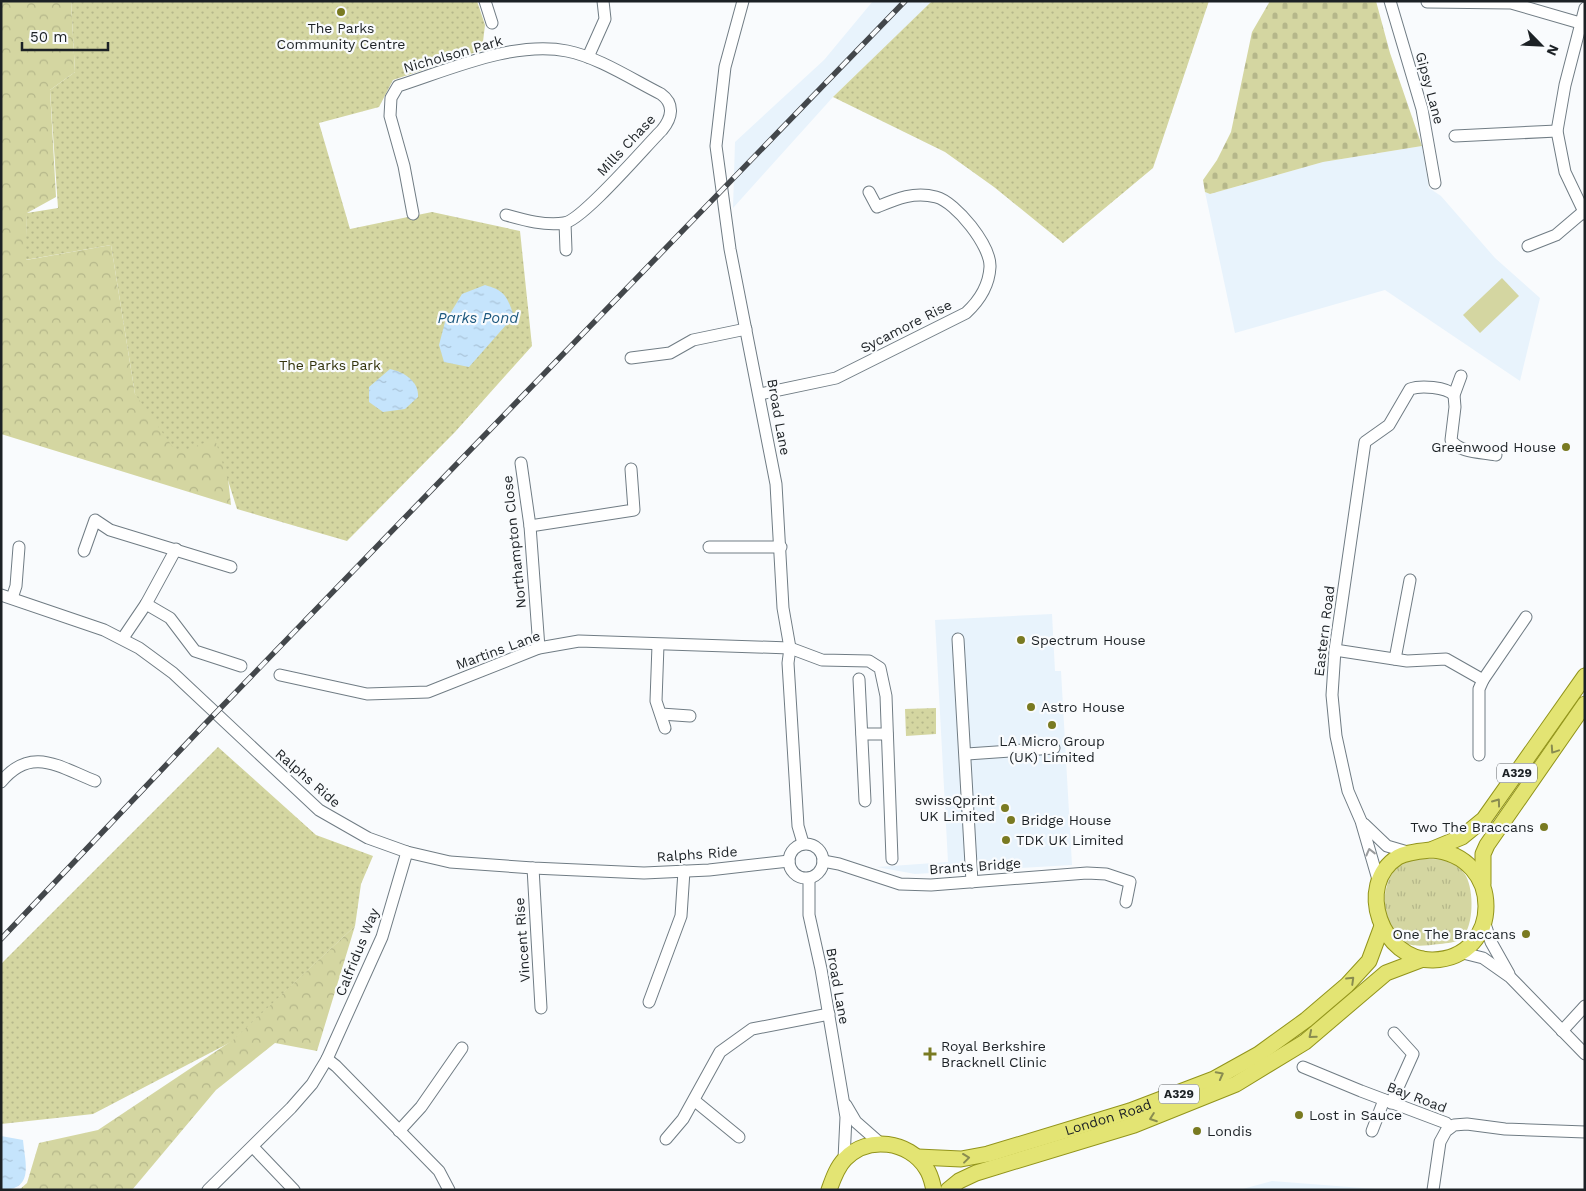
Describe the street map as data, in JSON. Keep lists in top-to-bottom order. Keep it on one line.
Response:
{"streets":{"main road":["A329","London Road"],"street":["Nicholson Park","Gipsy Lane","Mills Chase","Sycamore Rise","Broad Lane","Northampton Close","Eastern Road","Martins Lane","Ralphs Ride","Brants Bridge","Vincent Rise","Calfridus Way","Bay Road"]},"crossings":[["Nicholson Park","Mills Chase"],["Sycamore Rise","Broad Lane"],["Broad Lane","Martins Lane"],["Broad Lane","A329"],["Broad Lane","Ralphs Ride"],["Broad Lane","Brants Bridge"],["Northampton Close","Martins Lane"],["Eastern Road","A329"],["Eastern Road","London Road"],["A329","London Road"],["Ralphs Ride","Brants Bridge"],["Ralphs Ride","Vincent Rise"],["Ralphs Ride","Calfridus Way"]],"water":["Parks Pond"],"parks":["The Parks Park"],"places":{"other":["The Parks Community Centre","Greenwood House","Spectrum House","Astro House","LA Micro Group (UK) Limited","swissQprint UK Limited","Bridge House","Two The Braccans","TDK UK Limited","One The Braccans","Lost in Sauce","Londis"],"health":["Royal Berkshire Bracknell Clinic"]},"scale_bar":"50 m","north":"bottom right"}
